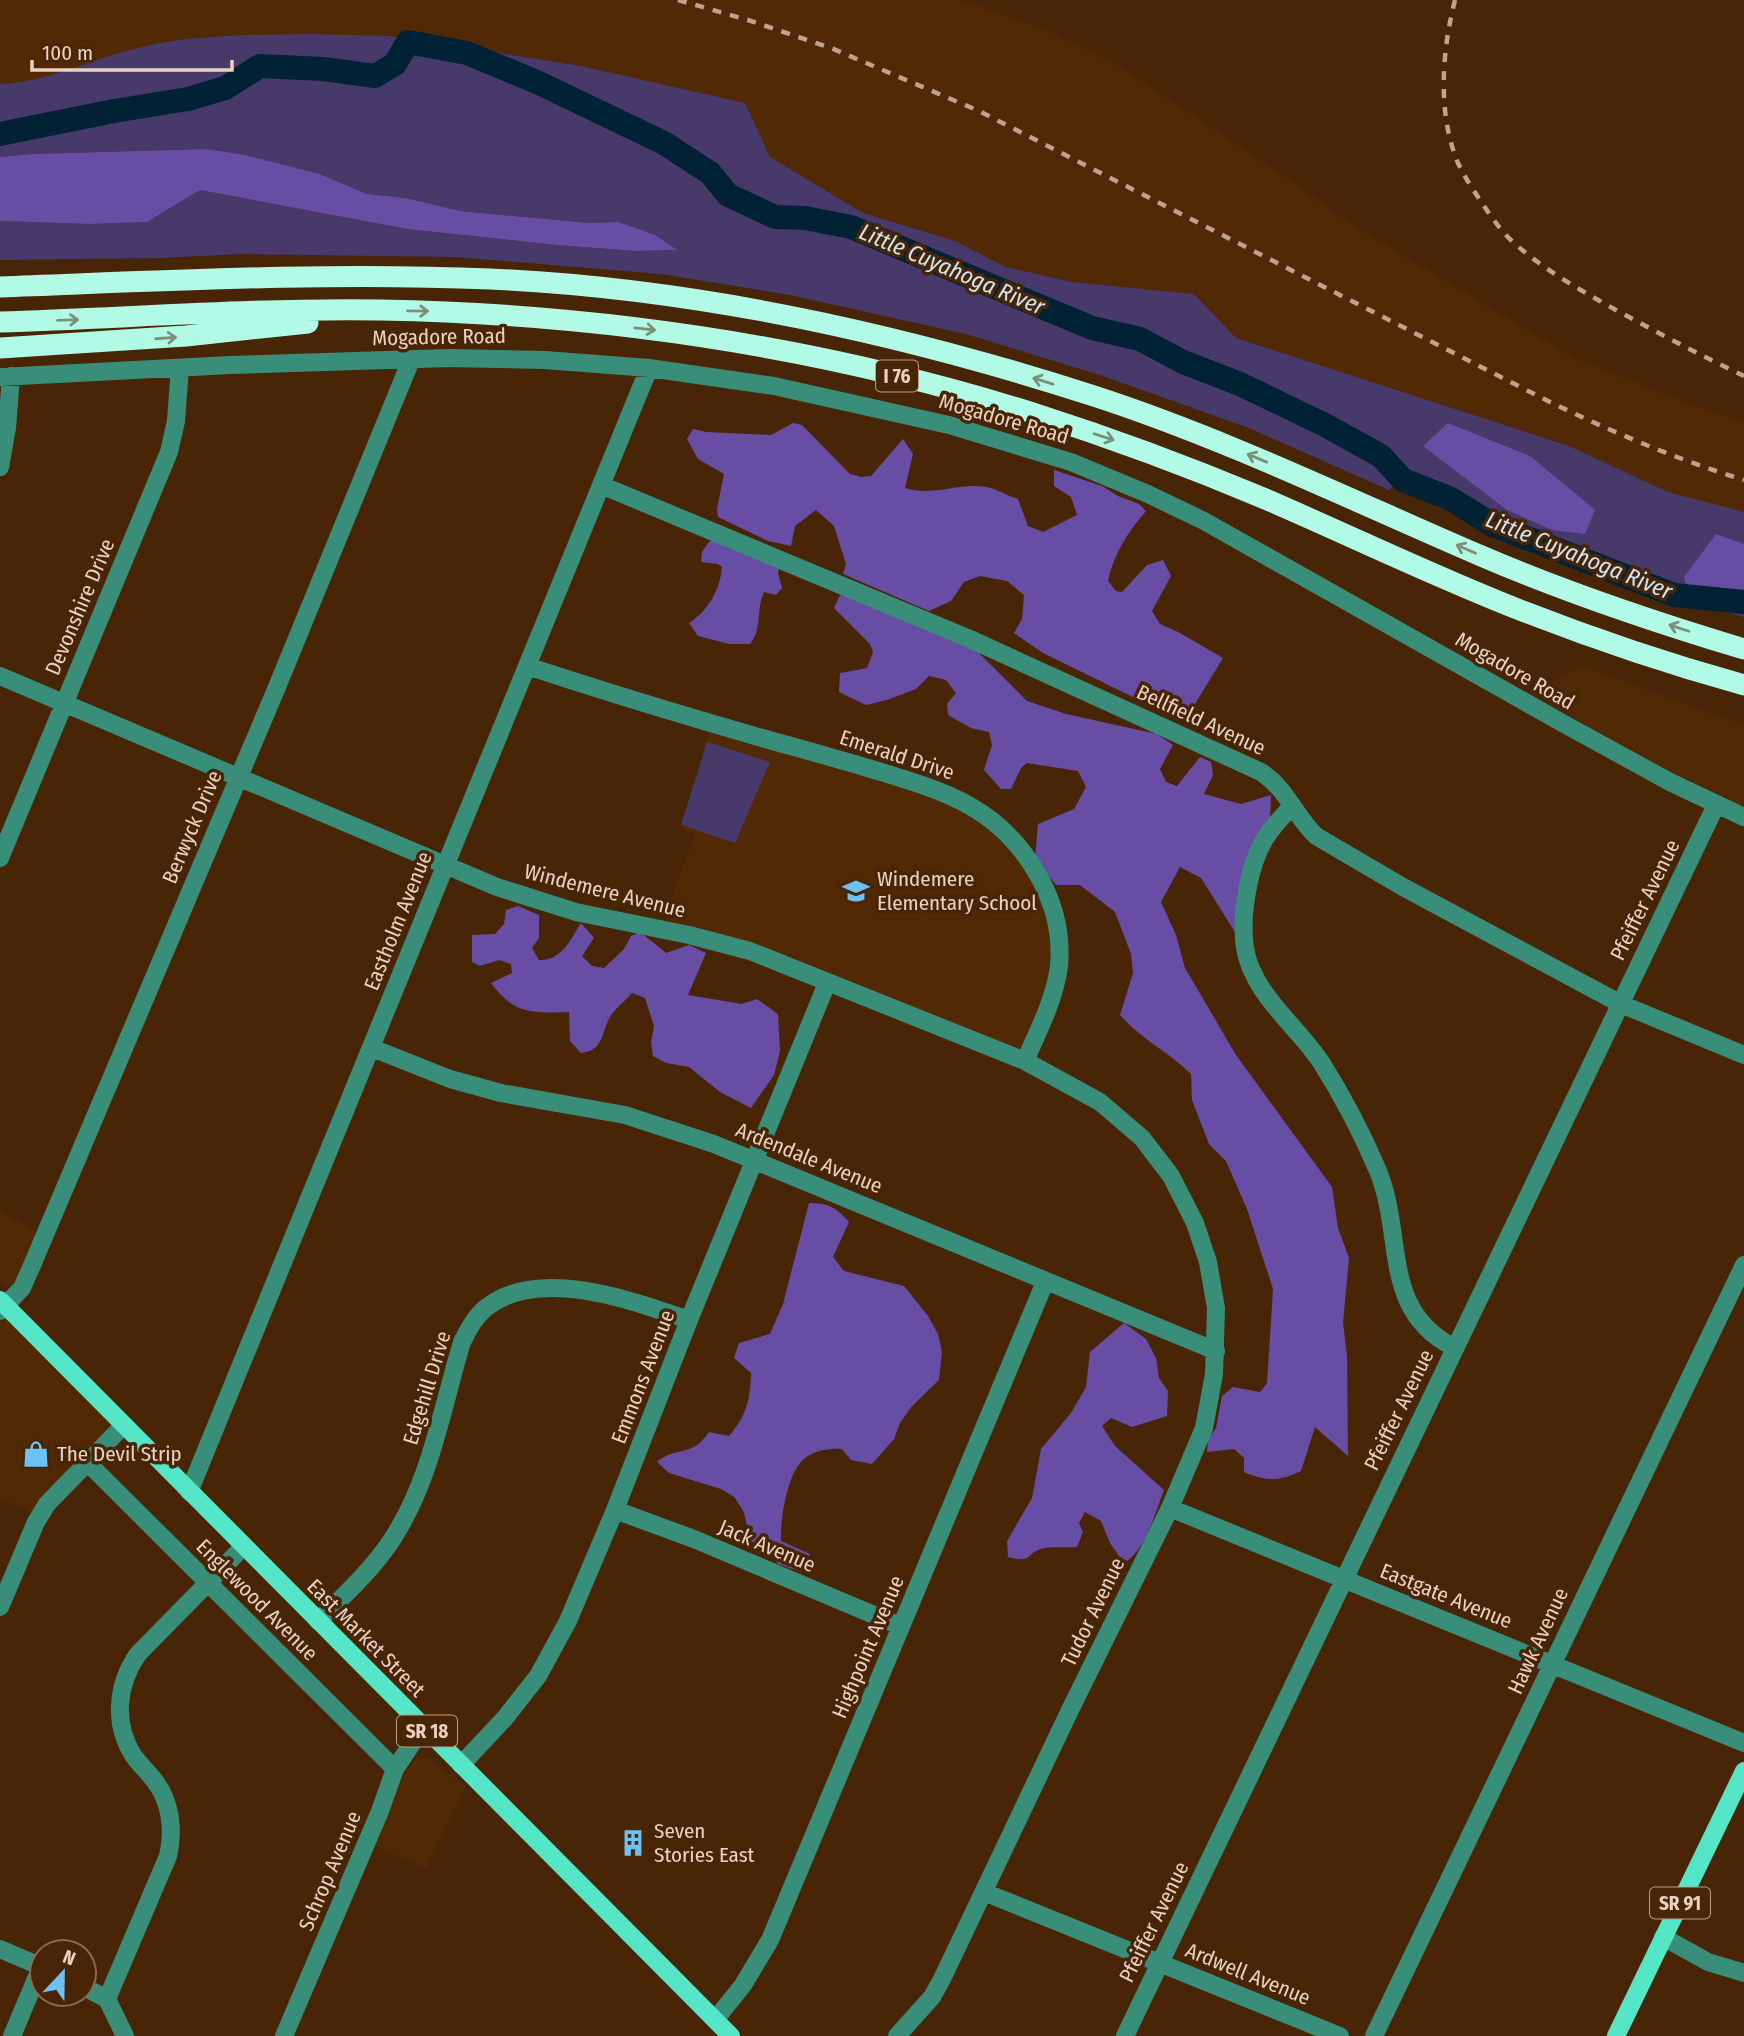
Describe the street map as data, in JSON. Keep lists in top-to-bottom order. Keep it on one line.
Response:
{"streets":{"highway":["I 76"],"main road":["East Market Street","SR 18","SR 91"],"street":["Mogadore Road","Devonshire Drive","Bellfield Avenue","Emerald Drive","Berwyck Drive","Windemere Avenue","Pfeiffer Avenue","Eastholm Avenue","Ardendale Avenue","Emmons Avenue","Edgehill Drive","Jack Avenue","Eastgate Avenue","Englewood Avenue","Tudor Avenue","Hawk Avenue","Highpoint Avenue","Schrop Avenue","Ardwell Avenue"]},"crossings":[["Mogadore Road","Devonshire Drive"],["Mogadore Road","Berwyck Drive"],["Mogadore Road","Pfeiffer Avenue"],["Mogadore Road","Eastholm Avenue"],["Devonshire Drive","Windemere Avenue"],["Bellfield Avenue","Pfeiffer Avenue"],["Bellfield Avenue","Eastholm Avenue"],["Emerald Drive","Windemere Avenue"],["Emerald Drive","Eastholm Avenue"],["Berwyck Drive","Windemere Avenue"],["Berwyck Drive","East Market Street"],["Windemere Avenue","Eastholm Avenue"],["Windemere Avenue","Emmons Avenue"],["Windemere Avenue","Tudor Avenue"],["Pfeiffer Avenue","Eastgate Avenue"],["Pfeiffer Avenue","Ardwell Avenue"],["Eastholm Avenue","Ardendale Avenue"],["Eastholm Avenue","East Market Street"],["Ardendale Avenue","Emmons Avenue"],["Ardendale Avenue","Tudor Avenue"],["Ardendale Avenue","Highpoint Avenue"],["Emmons Avenue","Edgehill Drive"],["Emmons Avenue","Jack Avenue"],["Emmons Avenue","East Market Street"],["Edgehill Drive","East Market Street"],["Jack Avenue","Highpoint Avenue"],["Eastgate Avenue","Tudor Avenue"],["Eastgate Avenue","Hawk Avenue"],["Englewood Avenue","Schrop Avenue"],["Tudor Avenue","Ardwell Avenue"],["East Market Street","Highpoint Avenue"],["East Market Street","Schrop Avenue"]],"water":["Little Cuyahoga River"],"places":{"school or university":["Windemere Elementary School"],"shop":["The Devil Strip"],"building":["Seven Stories East"]},"scale_bar":"100 m","north":"top"}
